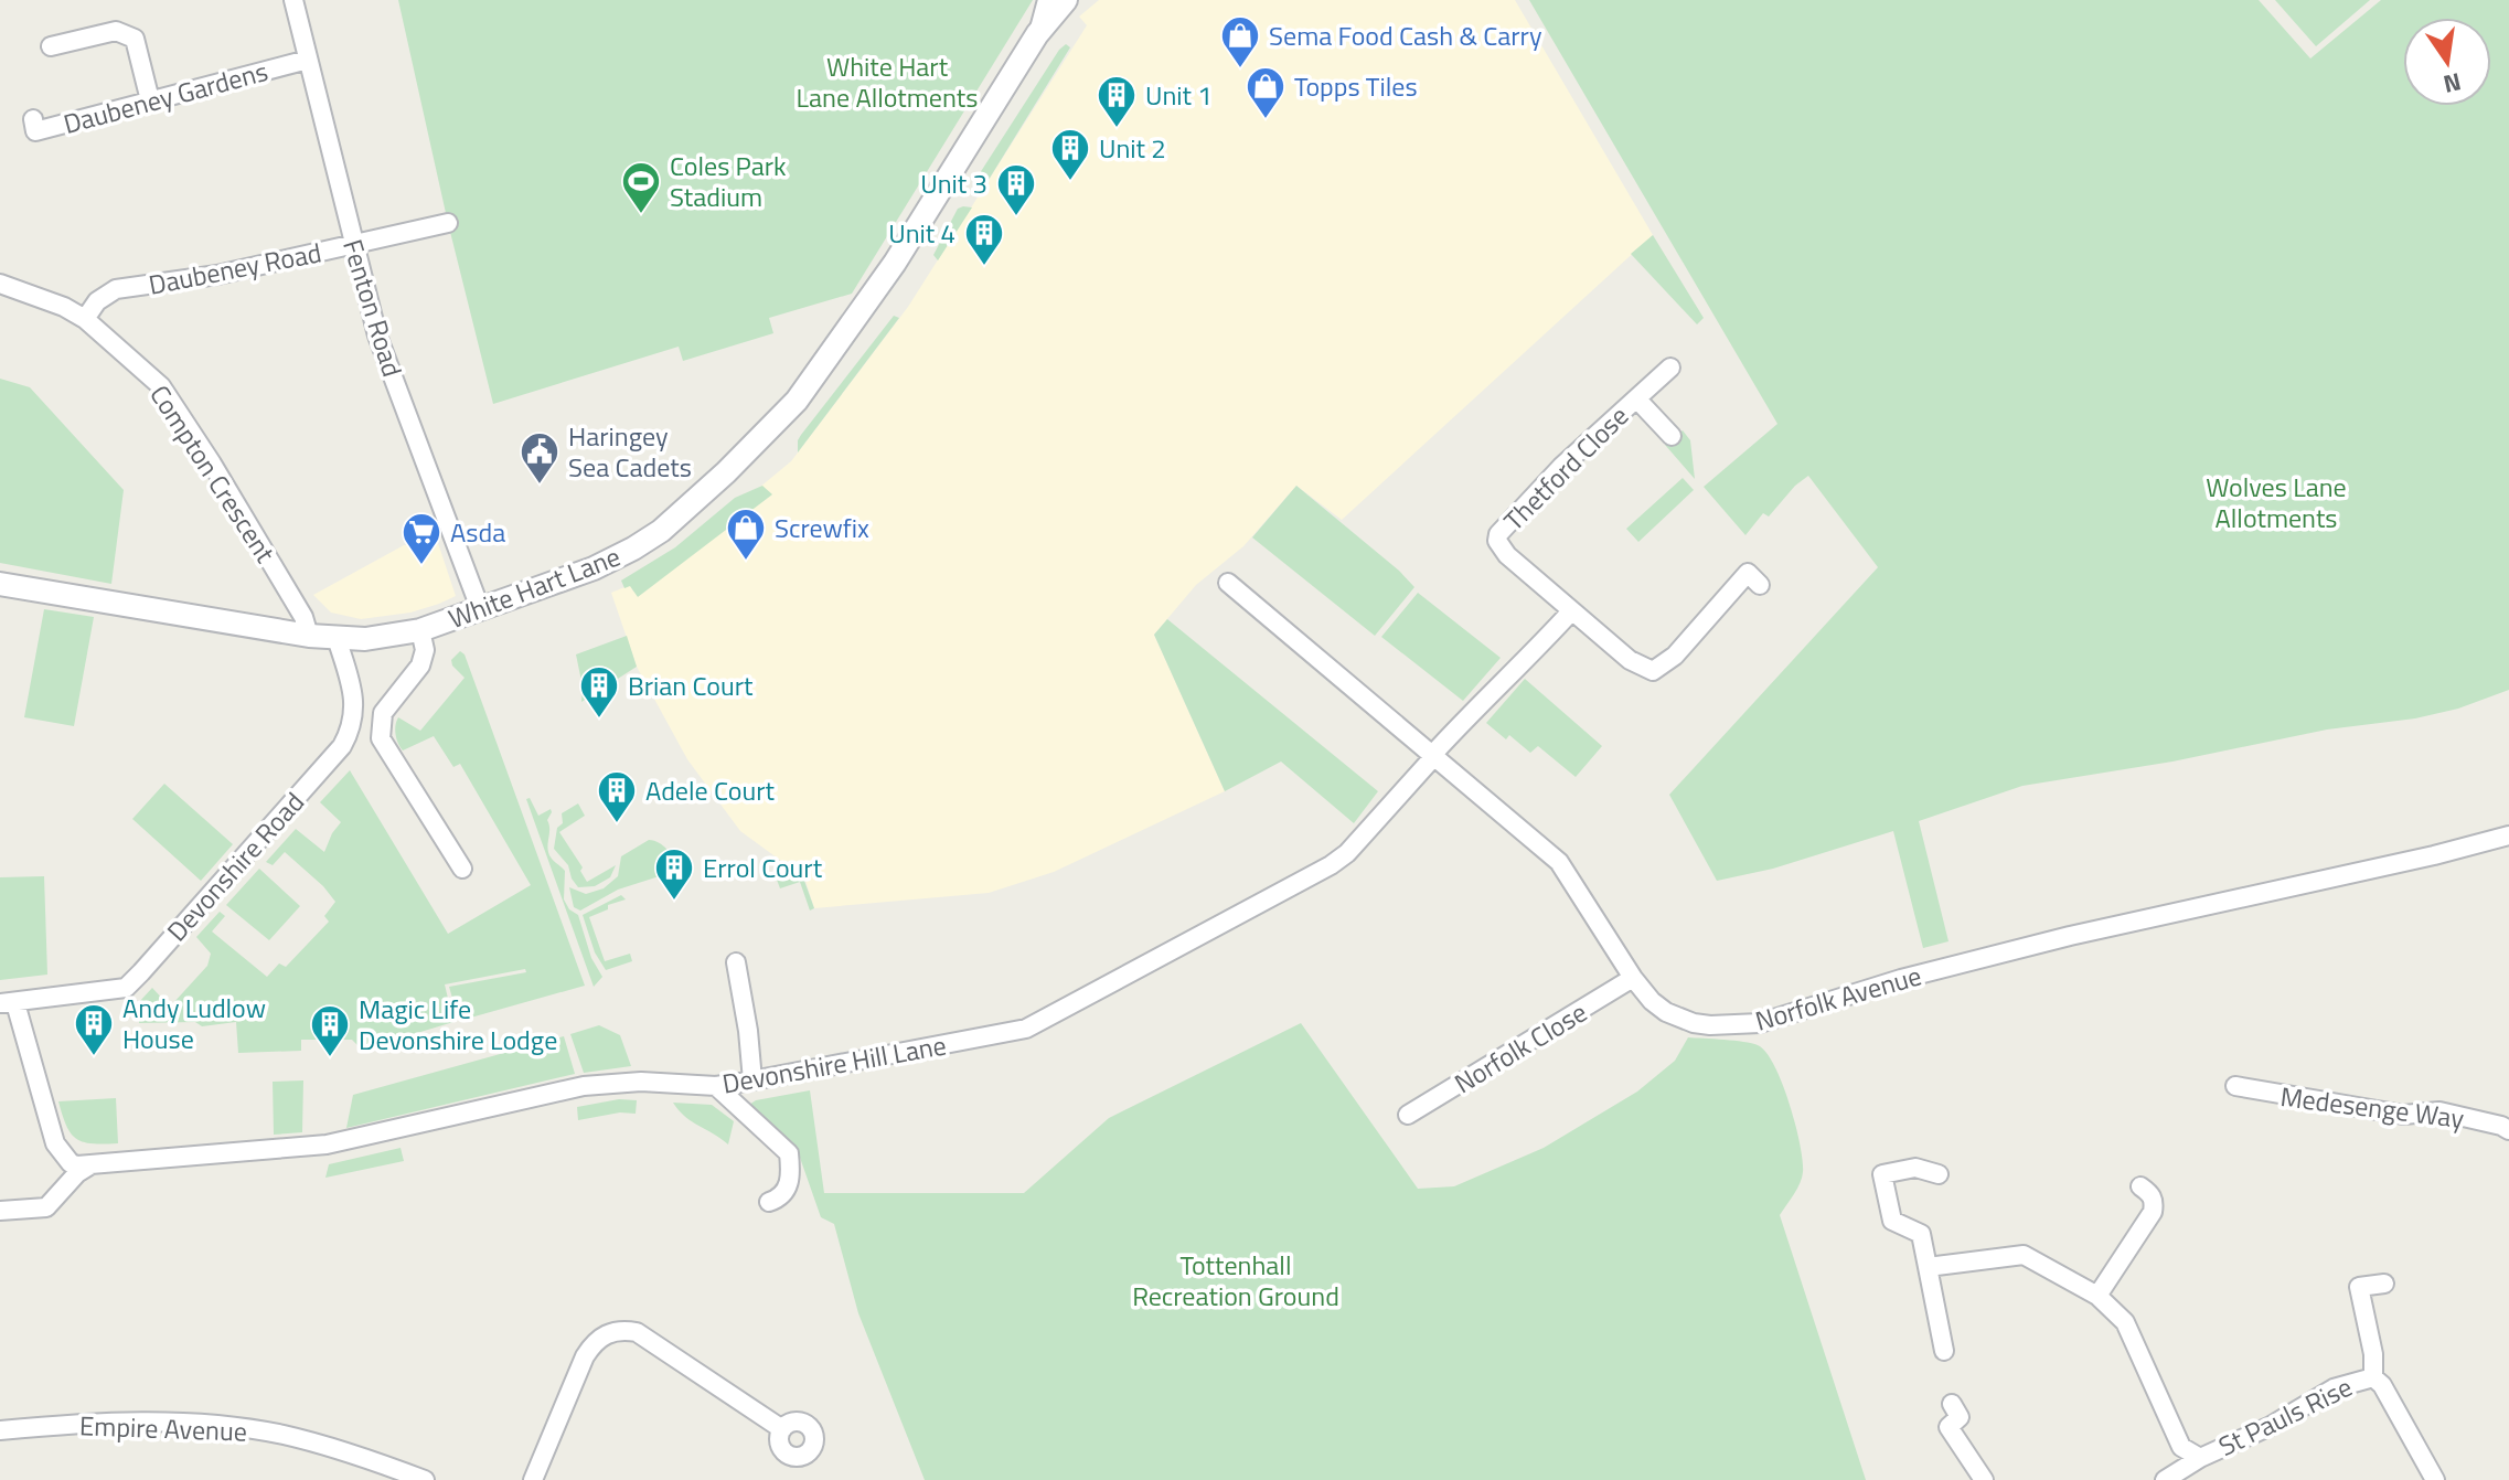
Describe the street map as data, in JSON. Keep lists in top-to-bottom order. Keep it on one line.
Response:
{"streets":{"street":["Daubeney Gardens","Daubeney Road","Fenton Road","Thetford Close","Compton Crescent","White Hart Lane","Devonshire Road","Norfolk Avenue","Norfolk Close","Devonshire Hill Lane","Medesenge Way","St Pauls Rise","Empire Avenue"]},"crossings":[["Daubeney Gardens","Fenton Road"],["Daubeney Road","Fenton Road"],["Daubeney Road","Compton Crescent"],["Fenton Road","White Hart Lane"],["Compton Crescent","White Hart Lane"],["White Hart Lane","Devonshire Road"],["Norfolk Avenue","Norfolk Close"],["Norfolk Avenue","Devonshire Hill Lane"]],"parks":["White Hart Lane Allotments","Wolves Lane Allotments","Tottenhall Recreation Ground"],"places":{"shop":["Sema Food Cash & Carry","Topps Tiles","Screwfix"],"building":["Unit 1","Unit 2","Unit 3","Unit 4","Brian Court","Adele Court","Errol Court","Andy Ludlow House","Magic Life Devonshire Lodge"],"sports":["Coles Park Stadium"],"public building":["Haringey Sea Cadets"],"supermarket":["Asda"]},"north":"bottom"}
